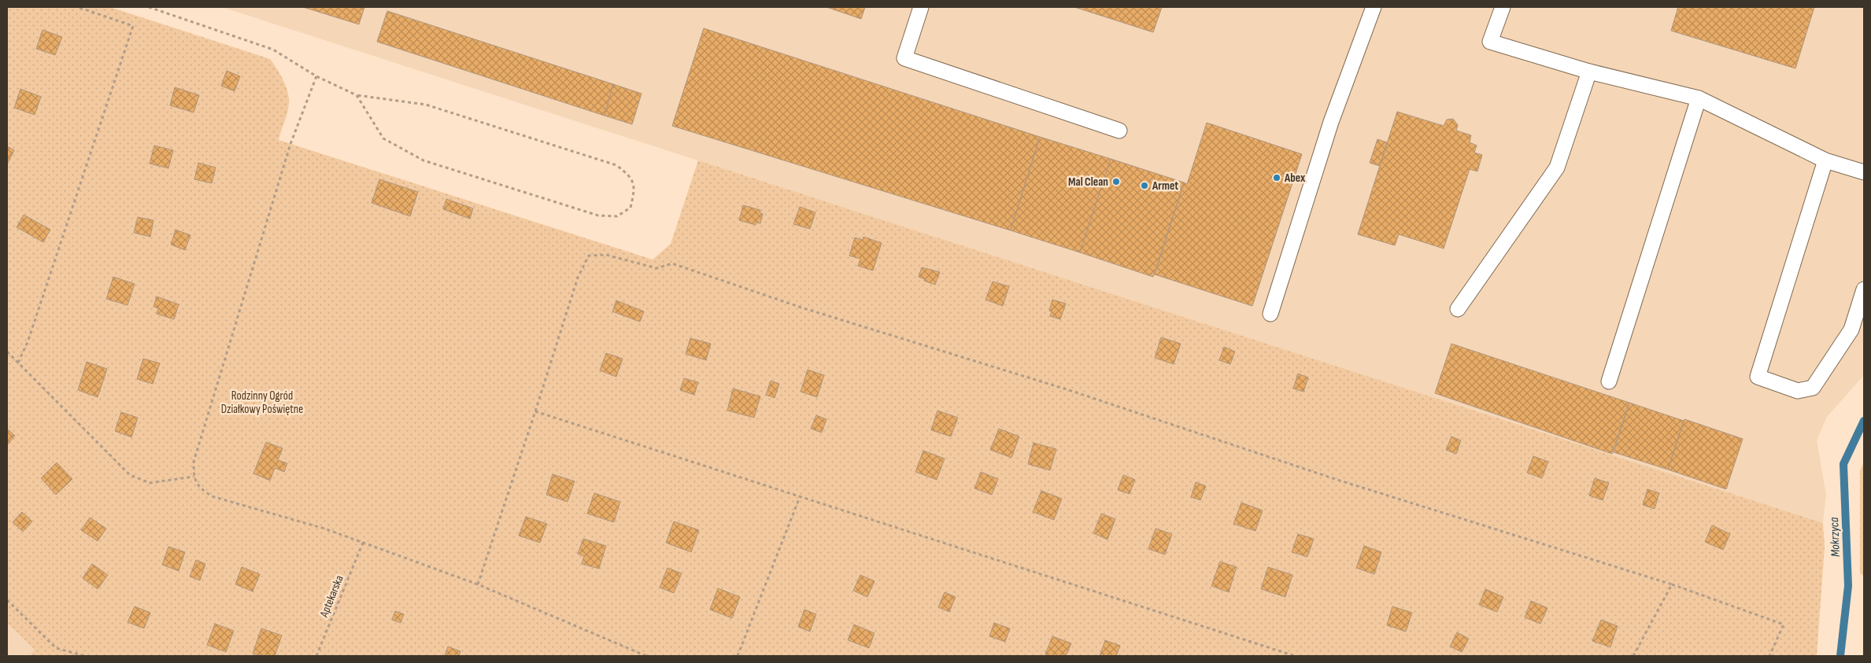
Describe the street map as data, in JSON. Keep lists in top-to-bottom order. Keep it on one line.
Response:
{"streets":{"path":["Aptekarska"]},"water":["Mokrzyca"],"parks":["Rodzinny Ogród Działkowy Poświętne"],"places":["Abex","Mal Clean","Armet"]}
